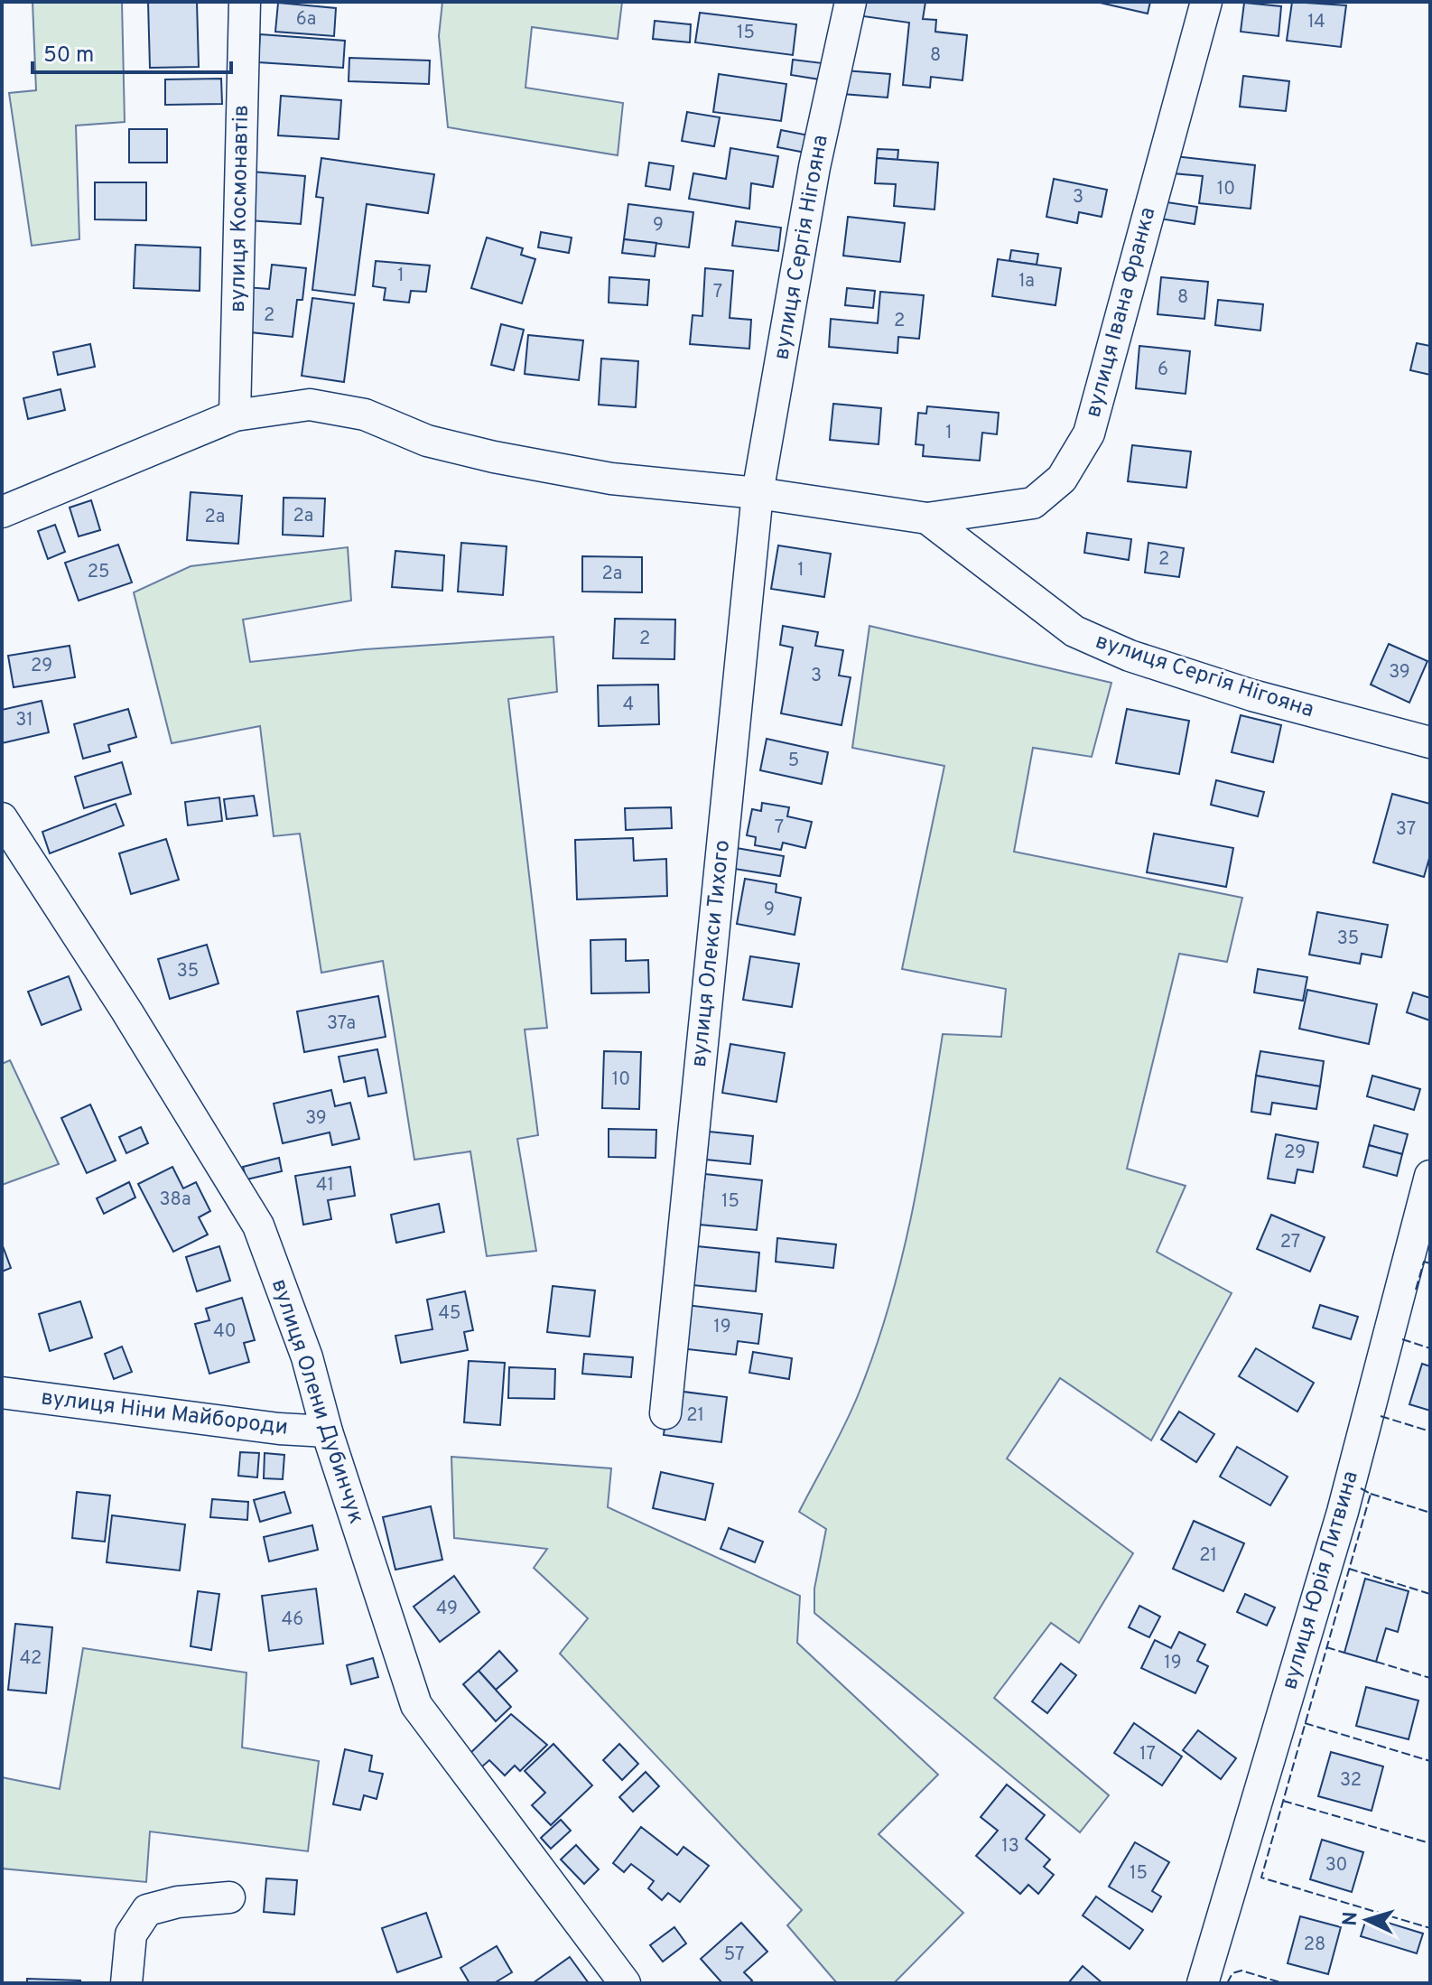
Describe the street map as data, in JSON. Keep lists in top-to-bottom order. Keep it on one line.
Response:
{"streets":{"street":["вулиця Космонавтів","вулиця Сергія Нігояна","вулиця Івана Франка","вулиця Олекси Тихого","вулиця Олени Дубинчук","вулиця Ніни Майбороди","вулиця Юрія Литвина"]},"crossings":[["вулиця Космонавтів","вулиця Сергія Нігояна"],["вулиця Сергія Нігояна","вулиця Івана Франка"],["вулиця Сергія Нігояна","вулиця Олекси Тихого"],["вулиця Олени Дубинчук","вулиця Ніни Майбороди"]],"house_numbers":["6а","14","15","8","10","3","9","1","1а","7","8","2","2","6","1","2а","2а","2","1","25","2а","2","29","39","3","4","31","5","7","37","9","35","35","37а","10","39","29","41","38а","15","27","45","19","40","21","21","49","46","42","19","17","32","13","30","15","28","57"],"scale_bar":"50 m","north":"left"}
